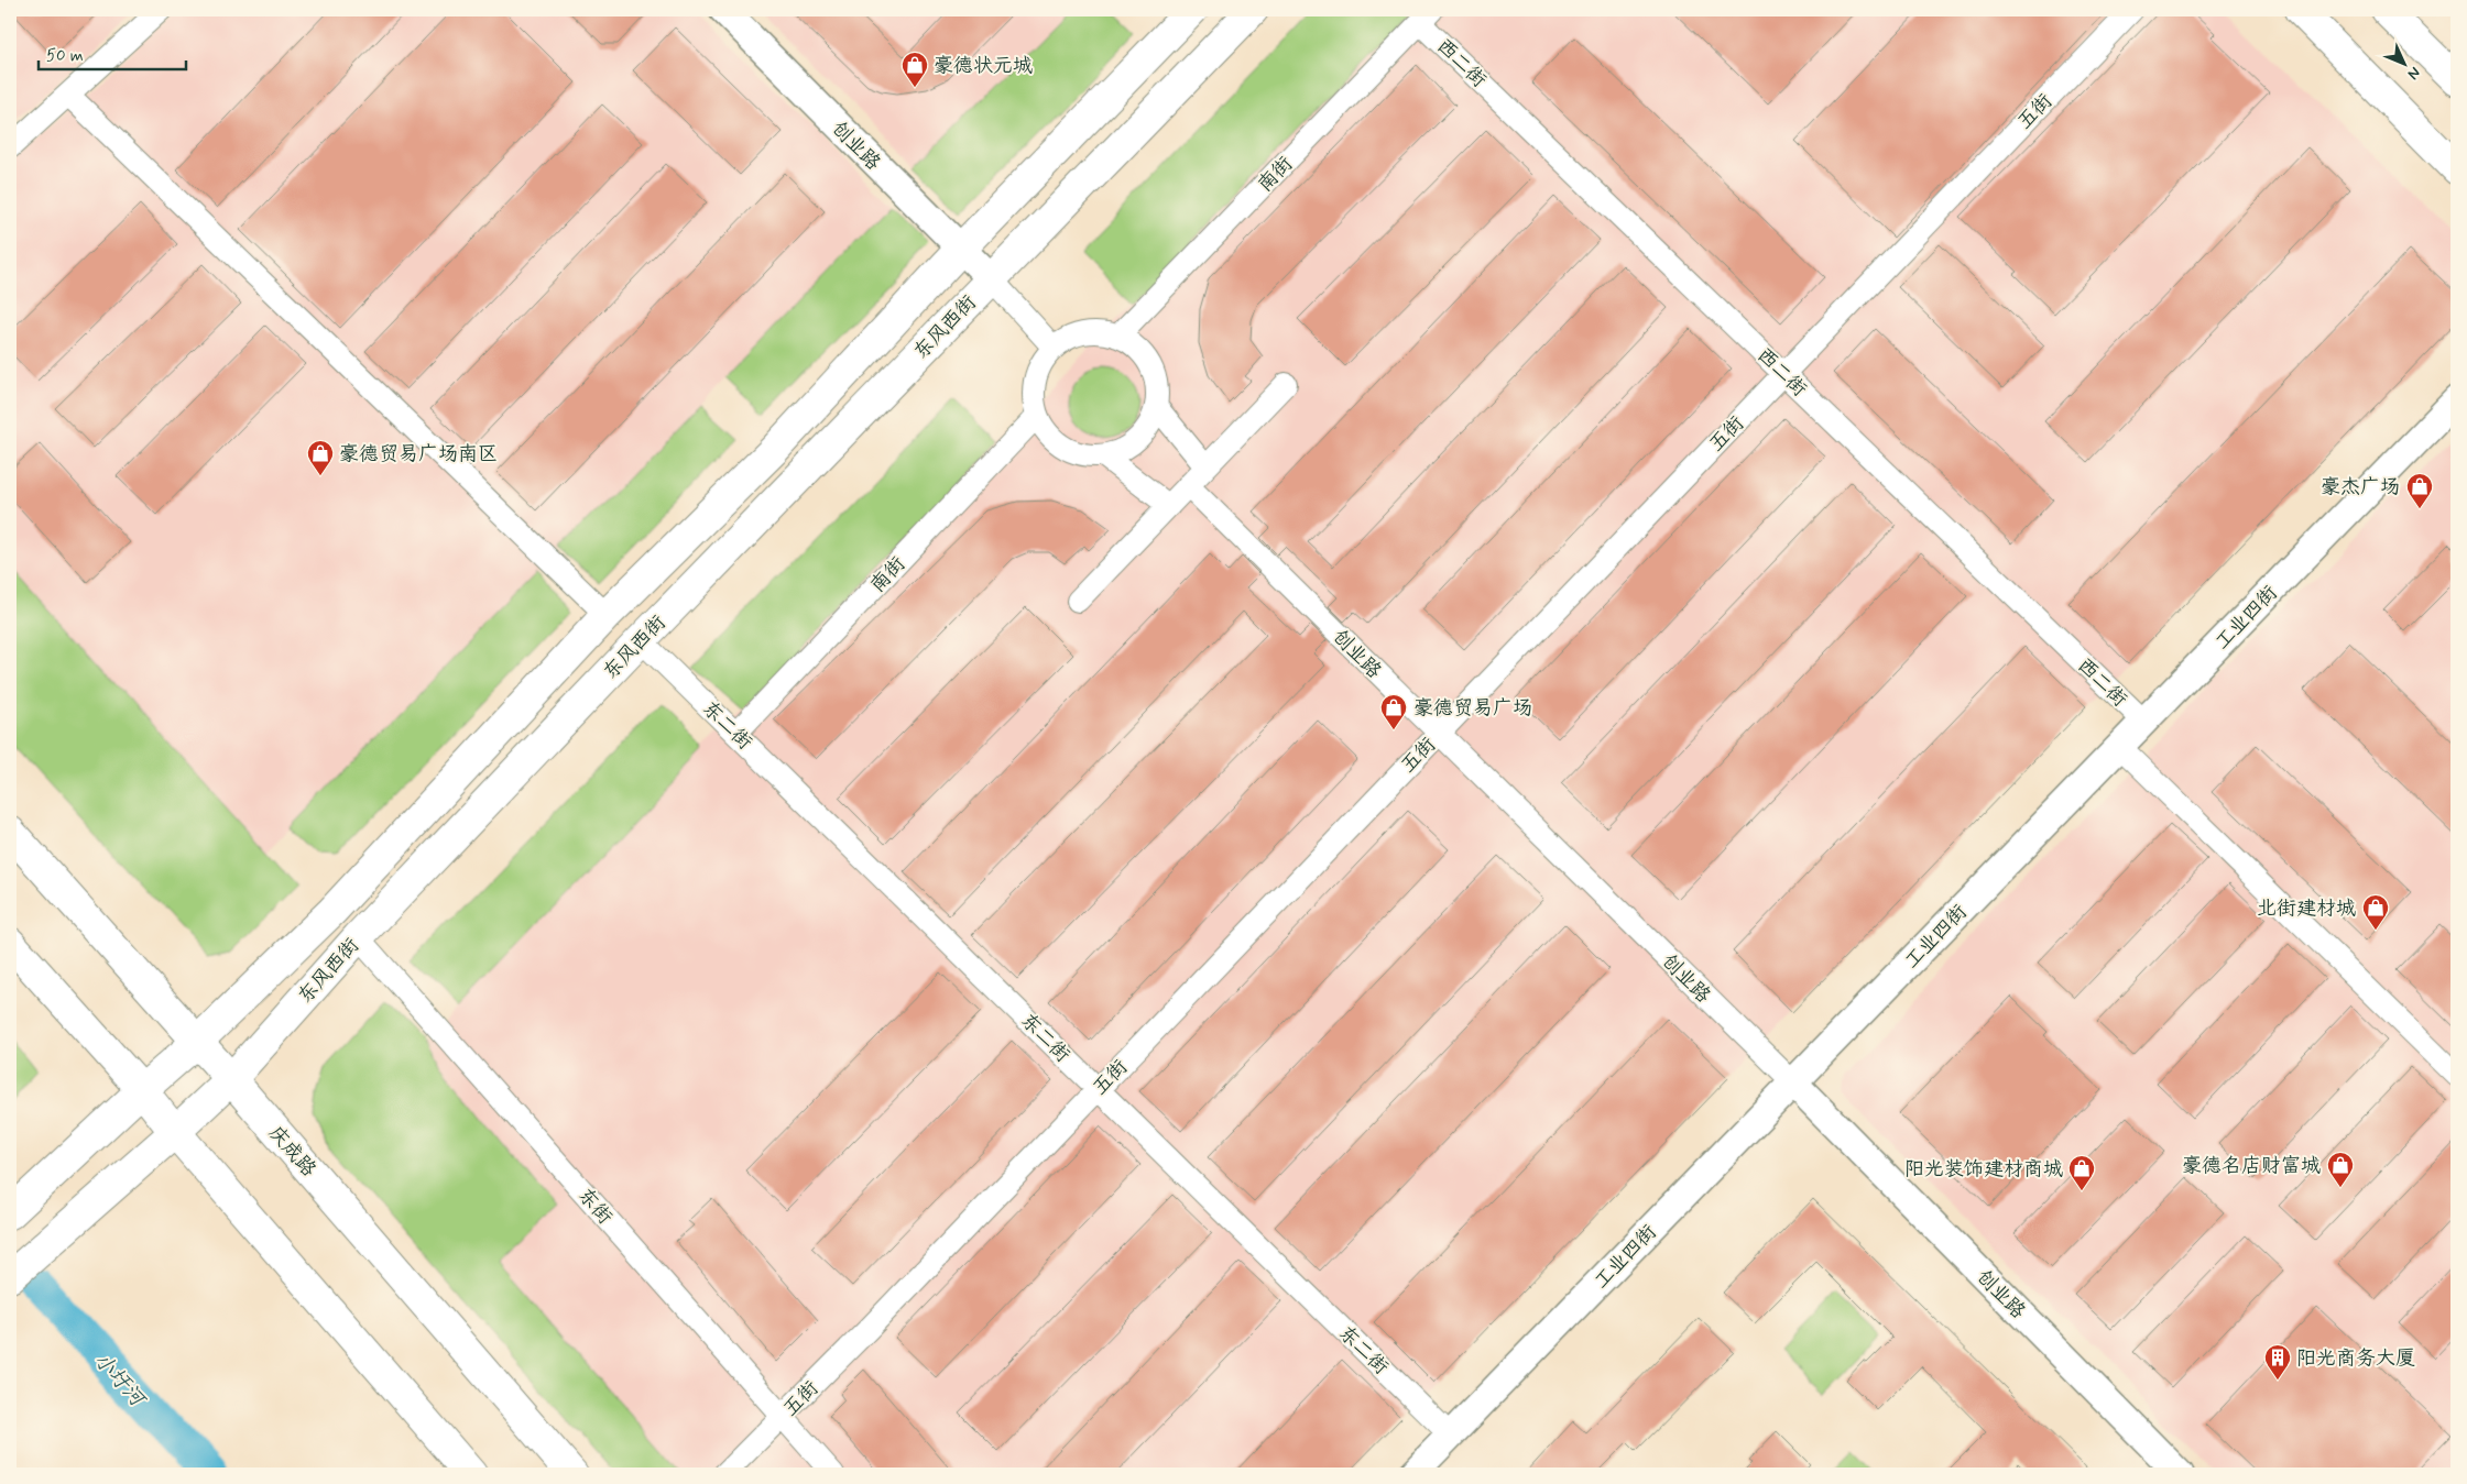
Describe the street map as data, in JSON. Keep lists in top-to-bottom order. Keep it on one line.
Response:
{"streets":{"main road":["东风西街","庆成路"],"street":["西二街","五街","创业路","南街","工业四街","东二街","东街"]},"crossings":[["西二街","五街"],["西二街","南街"],["西二街","工业四街"],["五街","创业路"],["五街","东二街"],["五街","东街"],["创业路","东风西街"],["创业路","工业四街"],["南街","东二街"],["东风西街","东二街"],["东风西街","庆成路"],["东风西街","东街"],["工业四街","东二街"]],"water":["小圩河"],"places":{"shop":["豪德状元城","豪德贸易广场南区","豪杰广场","豪德贸易广场","北街建材城","豪德名店财富城","阳光装饰建材商城"],"building":["阳光商务大厦"]},"scale_bar":"50 m","north":"bottom right"}
